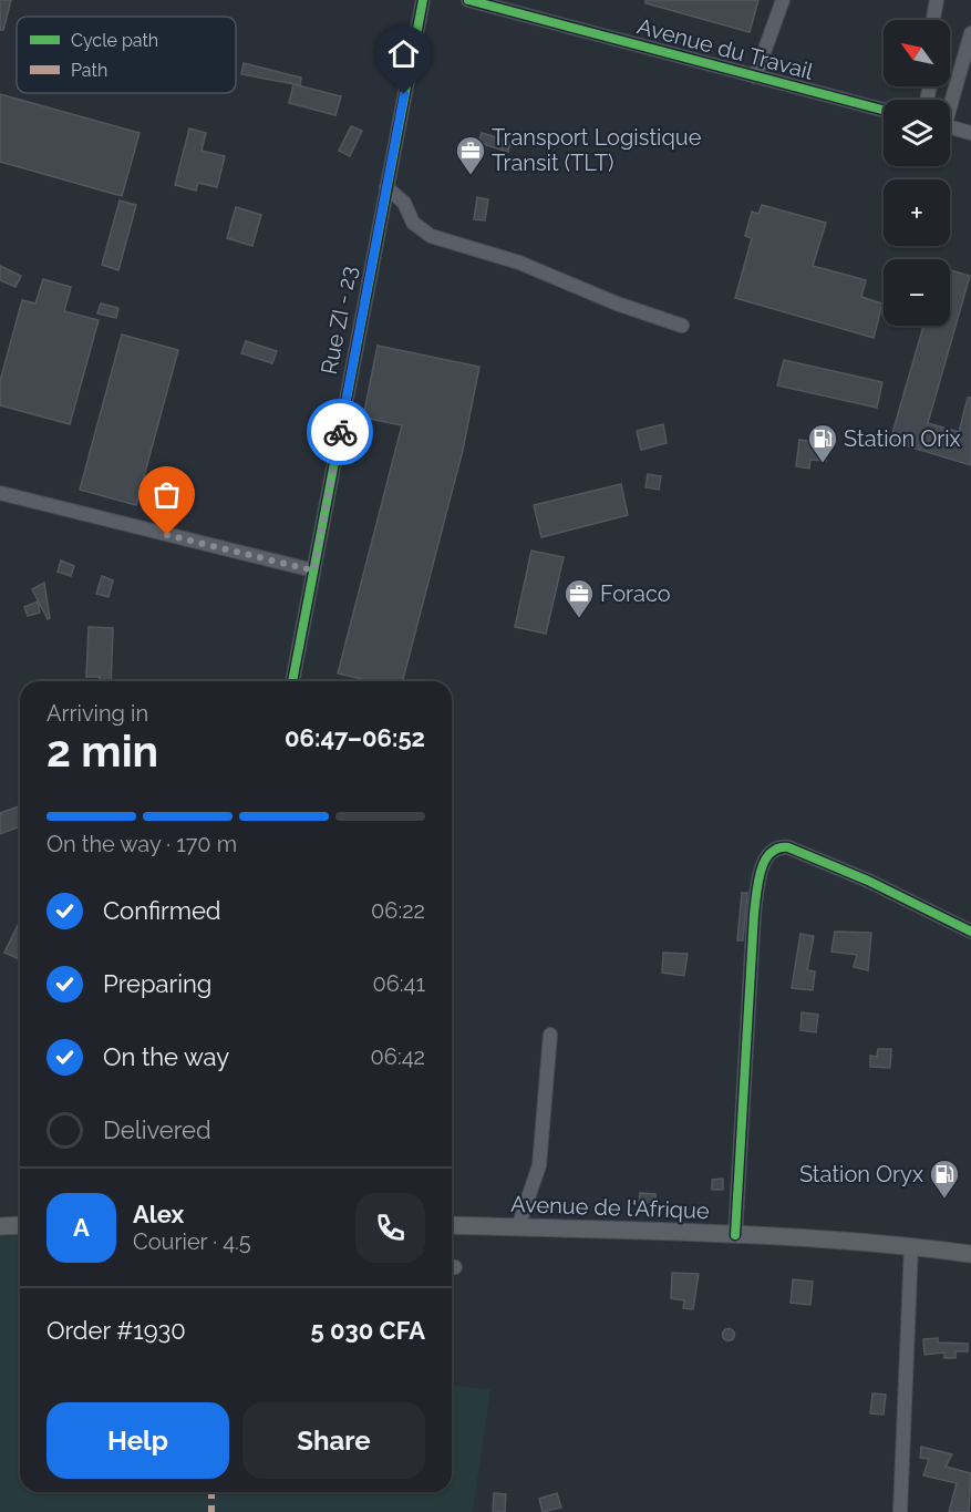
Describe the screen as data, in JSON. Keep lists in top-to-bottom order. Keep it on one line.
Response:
{"streets":{"main road":["Avenue de l'Afrique"],"street":["Avenue du Travail","Rue ZI - 23"]},"places":{"office":["Transport Logistique Transit (TLT)","Foraco"],"fuel station":["Station Orix","Station Oryx"]},"legend":["Cycle path","Path"],"north":"top left","page":{"map_buttons":["+","−"],"heading":["2 min","Arriving in","06:47–06:52"],"panel":["Alex","Courier · 4.5","Order #1930","5 030 CFA"],"bar":"On the way · 170 m","list":[["Confirmed","06:22"],["Preparing","06:41"],["On the way","06:42"],"Delivered"],"round":"A","buttons":["Help","Share"]}}
